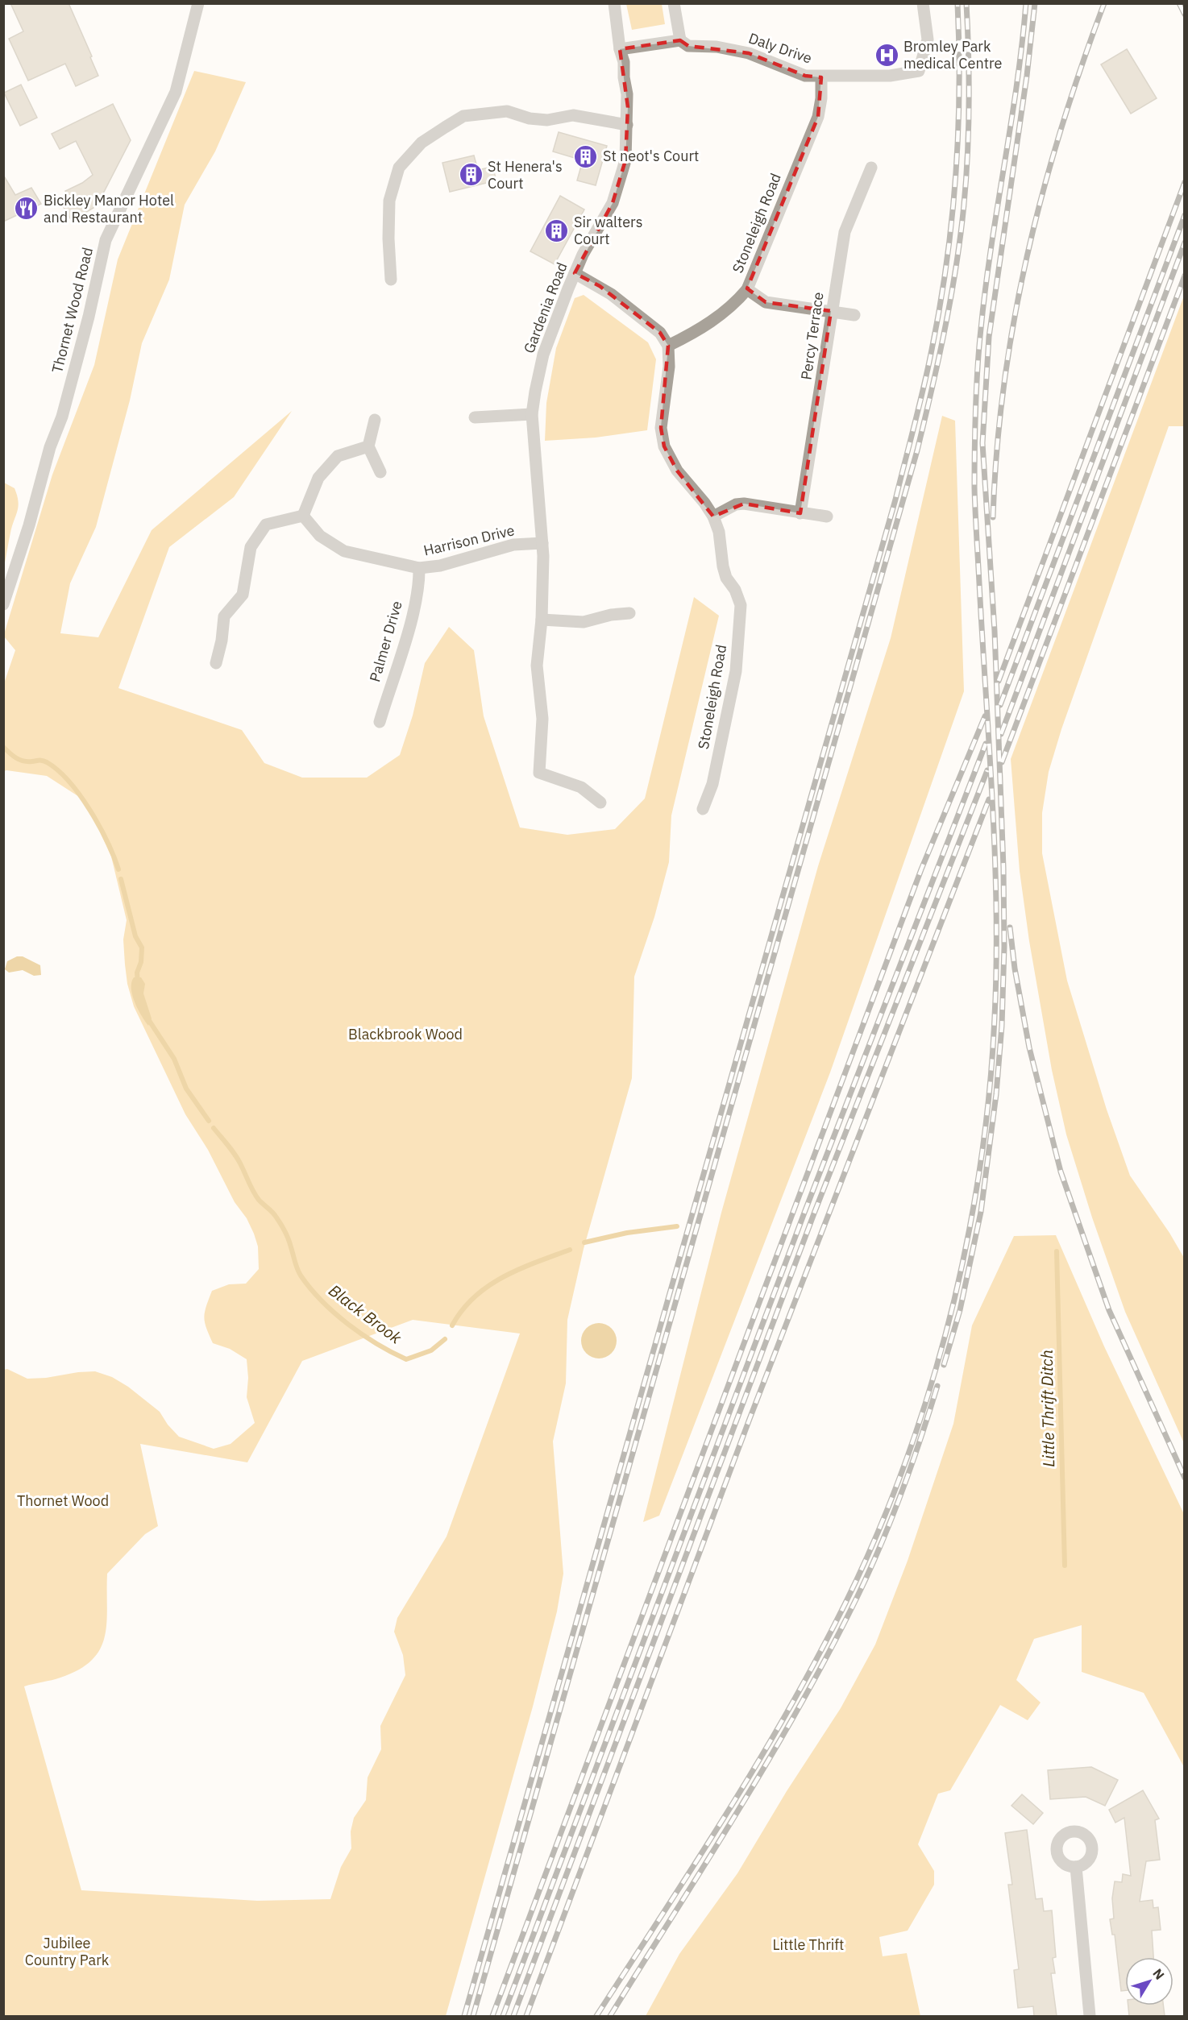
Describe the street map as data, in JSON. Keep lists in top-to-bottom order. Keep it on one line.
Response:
{"streets":{"street":["Daly Drive","Stoneleigh Road","Gardenia Road","Thornet Wood Road","Percy Terrace","Harrison Drive","Palmer Drive"]},"crossings":[["Daly Drive","Stoneleigh Road"],["Gardenia Road","Harrison Drive"],["Harrison Drive","Palmer Drive"]],"water":["Black Brook","Little Thrift Ditch"],"parks":["Blackbrook Wood","Thornet Wood","Jubilee Country Park","Little Thrift"],"places":{"hospital":["Bromley Park medical Centre"],"building":["St neot's Court","St Henera's Court","Sir walters Court"],"restaurant":["Bickley Manor Hotel and Restaurant"]},"north":"top right"}
